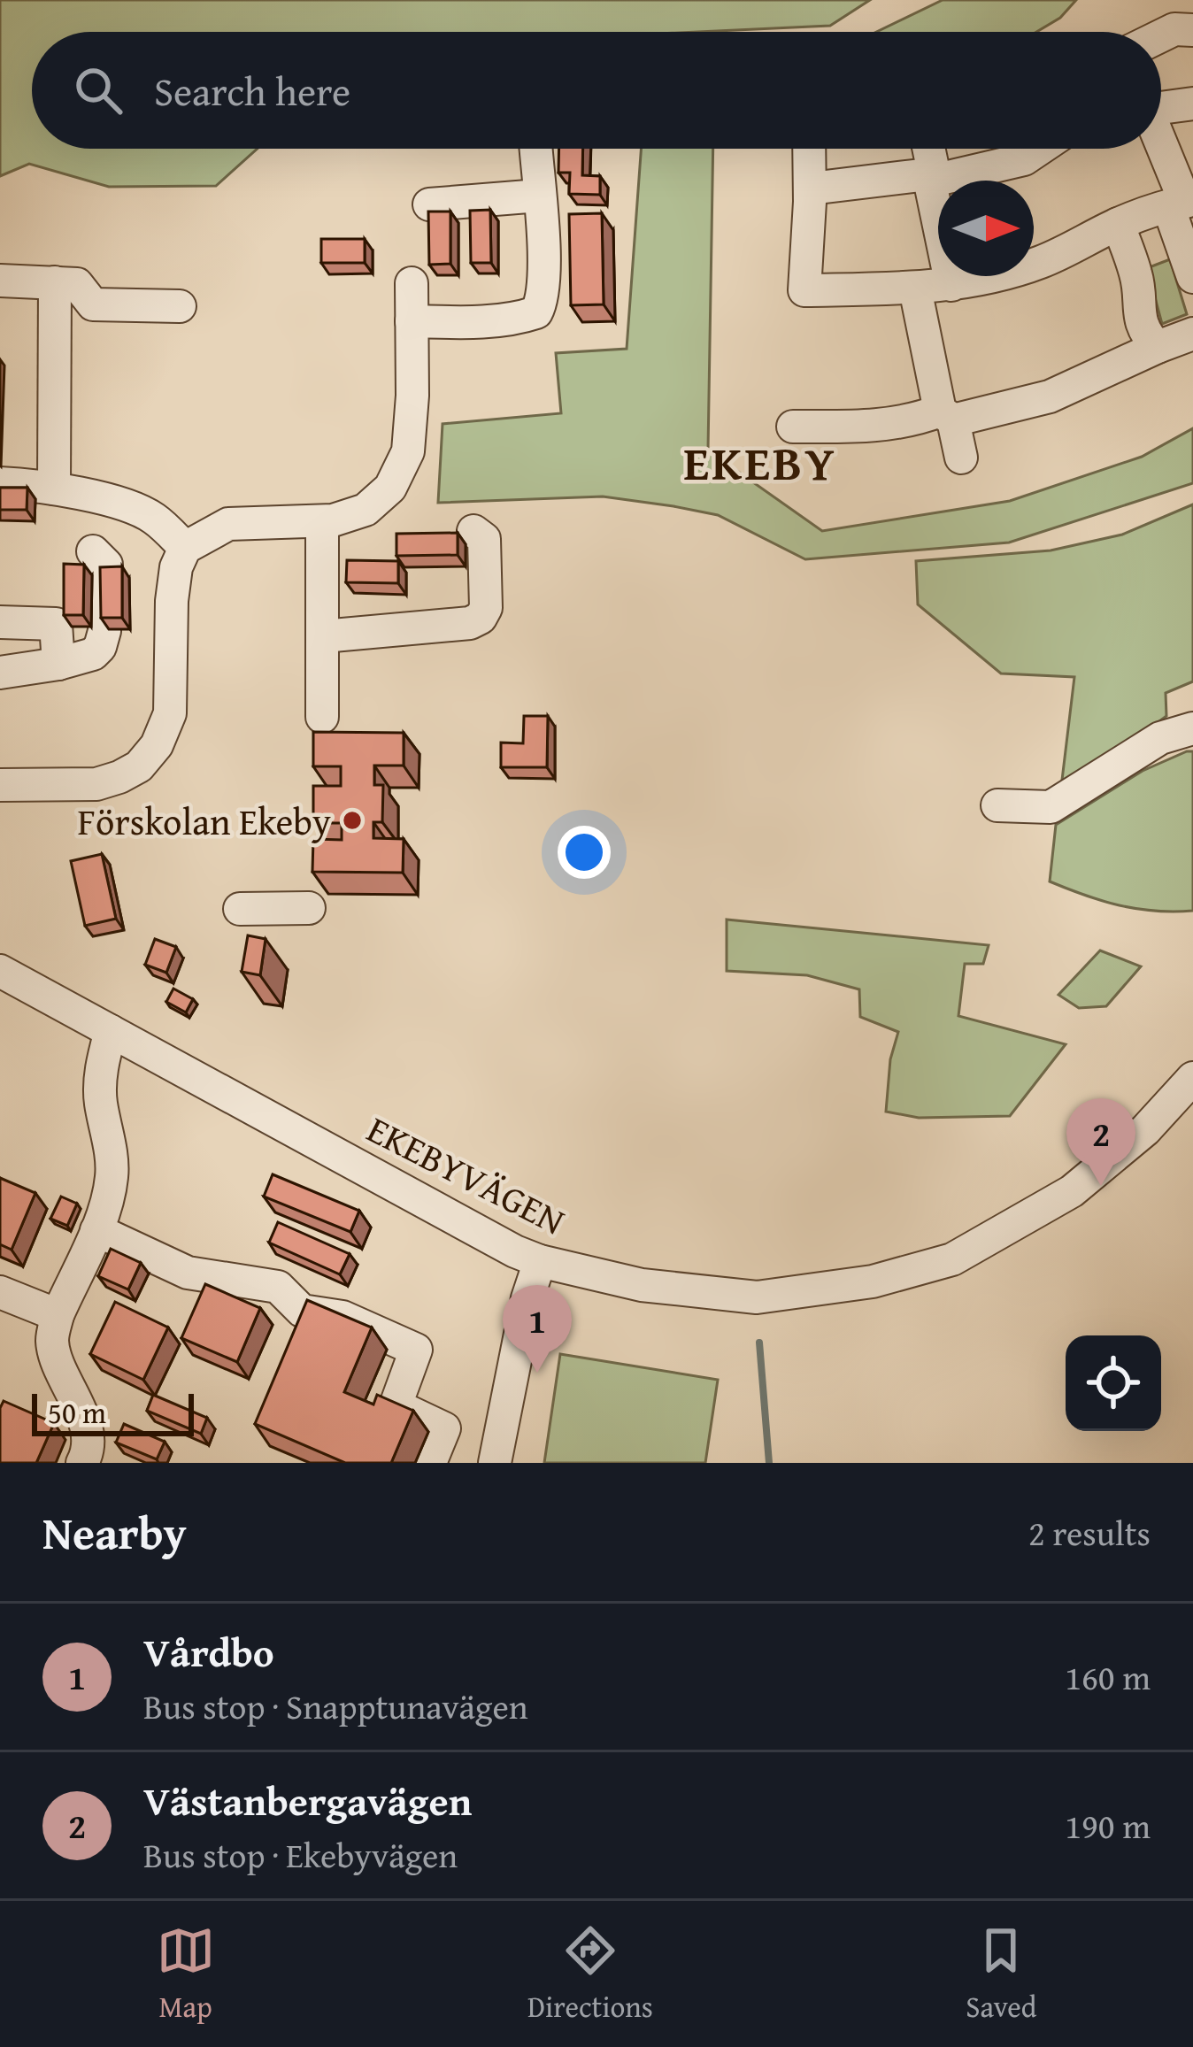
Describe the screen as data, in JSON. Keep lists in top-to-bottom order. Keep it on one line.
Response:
{"streets":{"street":["EKEBYVÄGEN"]},"districts":["EKEBY"],"places":["Förskolan Ekeby"],"scale_bar":"50 m","north":"right","page":{"search":"Search here","pins":["2","1"],"scale":"50 m","heading":["Nearby","2 results"],"list":[{"mark":"1","name":"Vårdbo","note":"Bus stop · Snapptunavägen","value":"160 m"},{"mark":"2","name":"Västanbergavägen","note":"Bus stop · Ekebyvägen","value":"190 m"}],"nav":["Map","Directions","Saved"]}}
